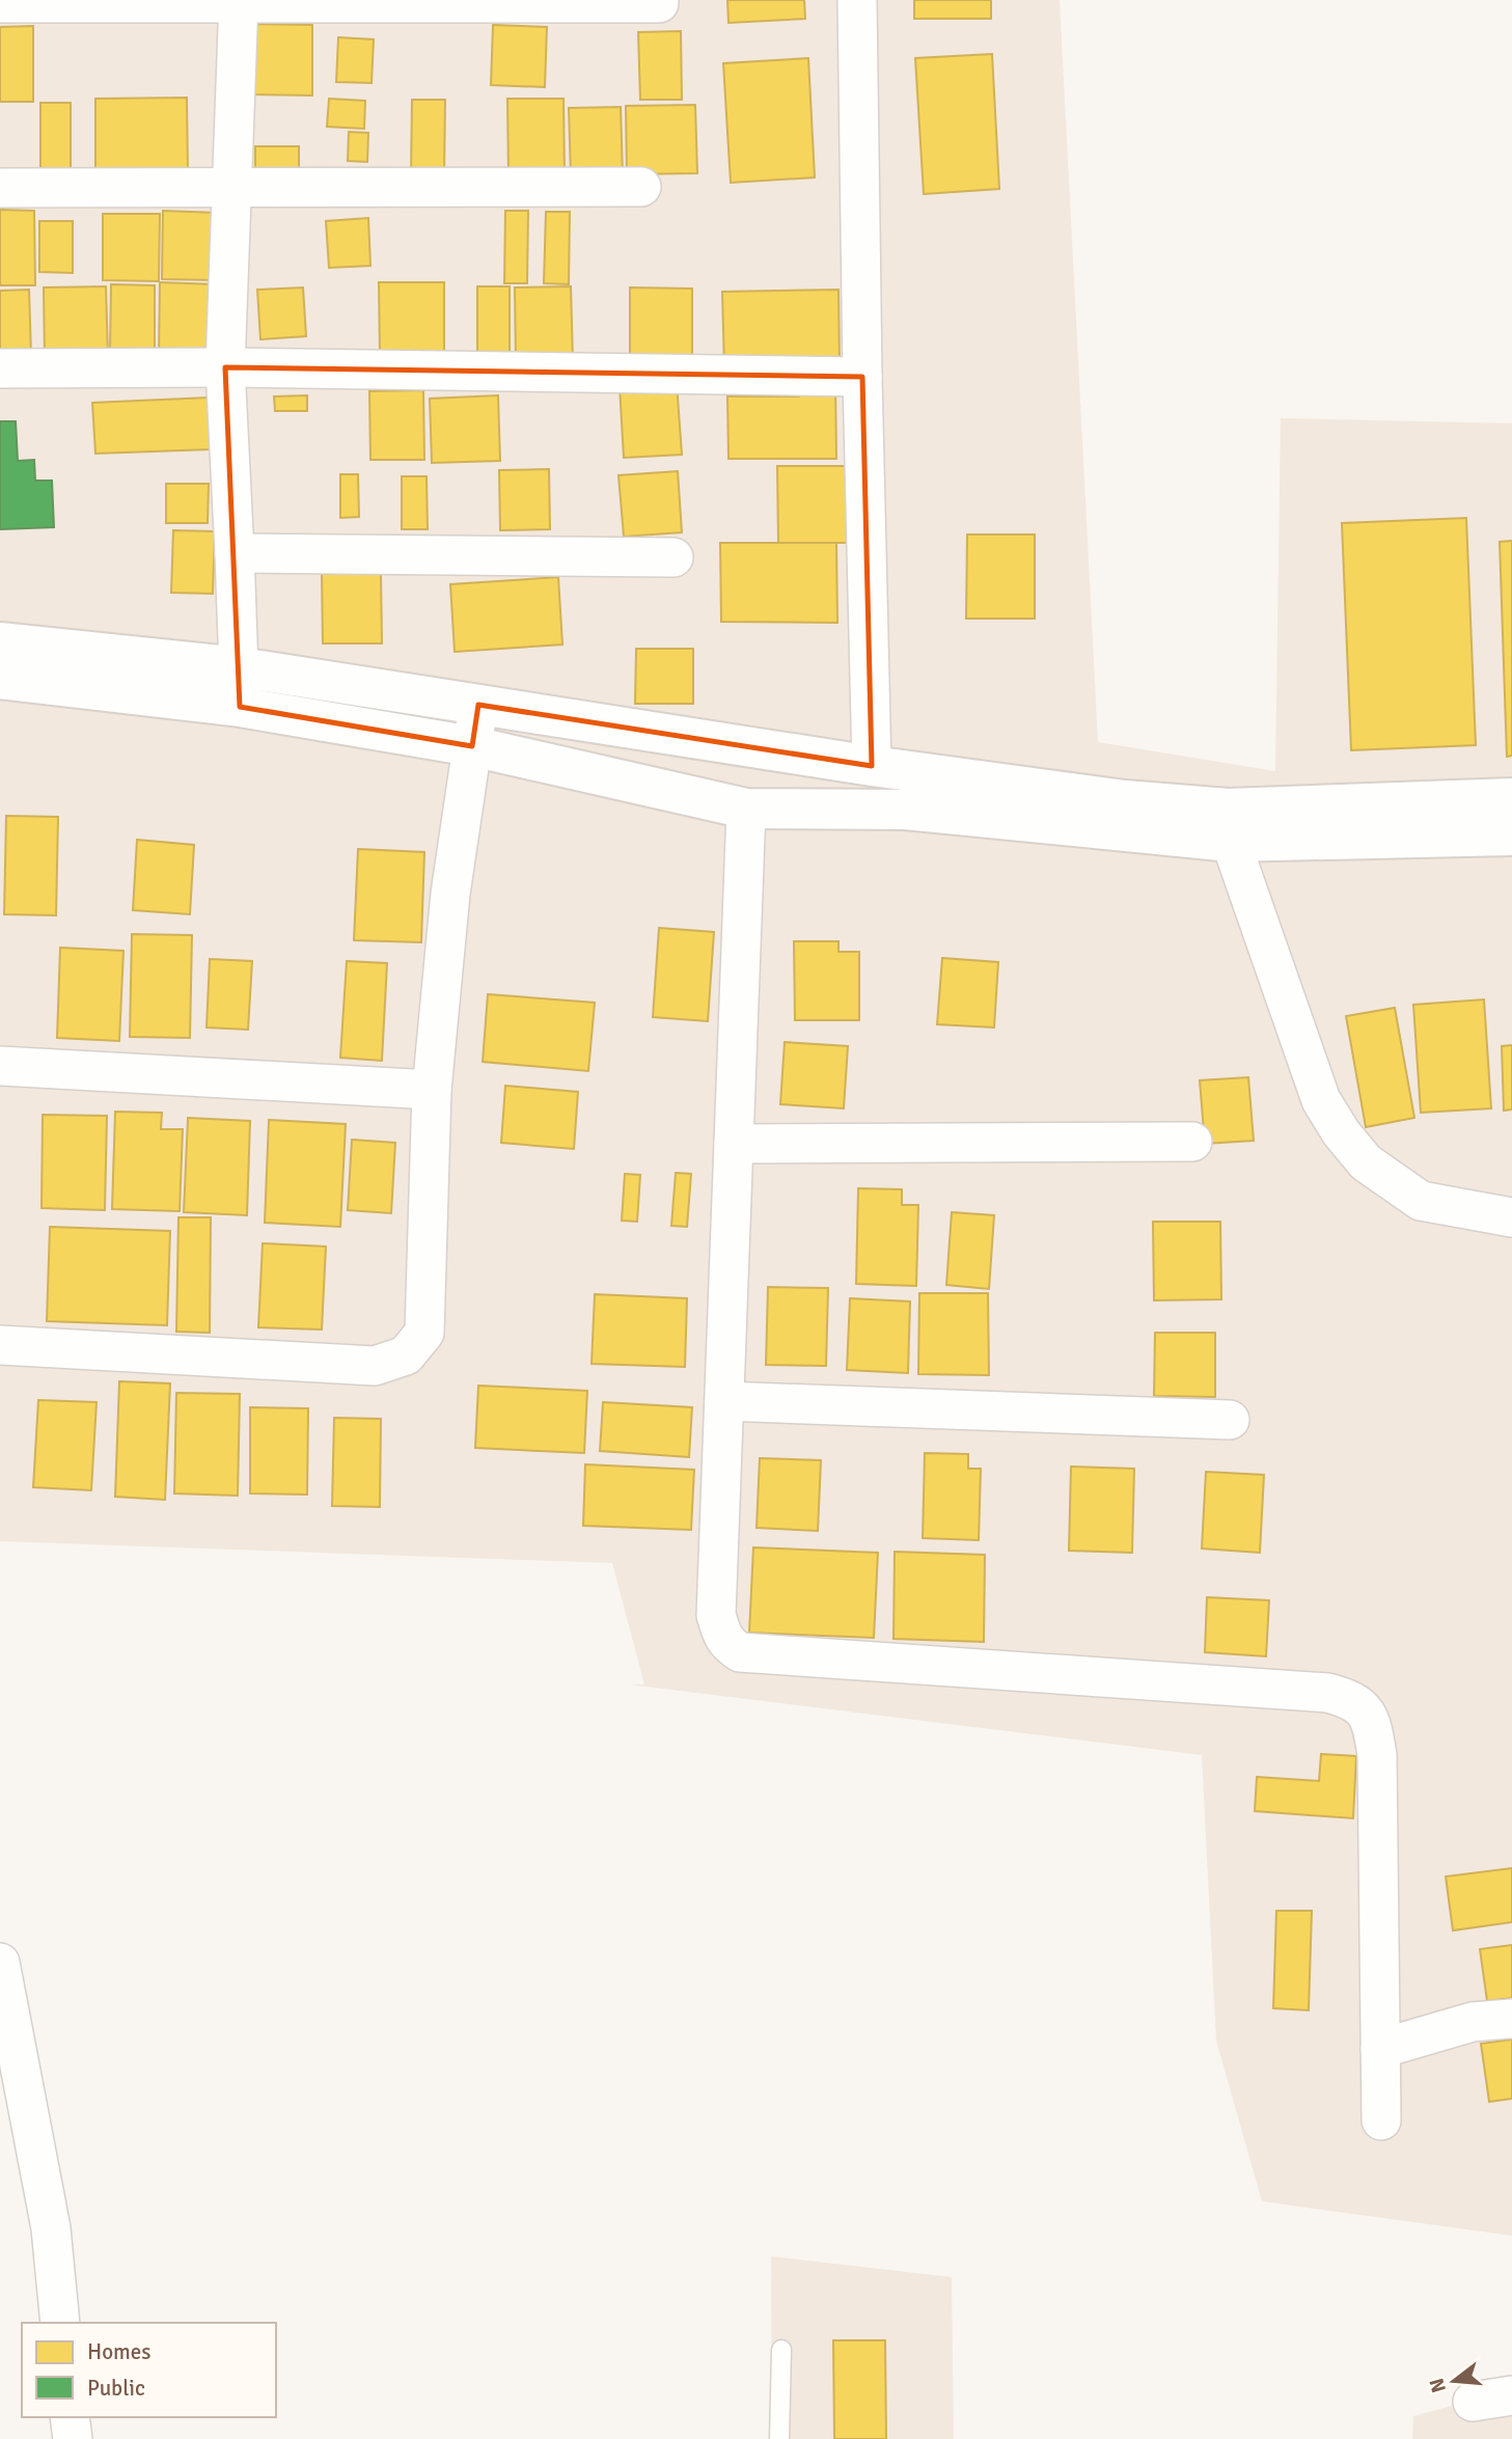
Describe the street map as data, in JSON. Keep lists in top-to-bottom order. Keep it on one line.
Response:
{"legend":["Homes","Public"],"north":"left"}
